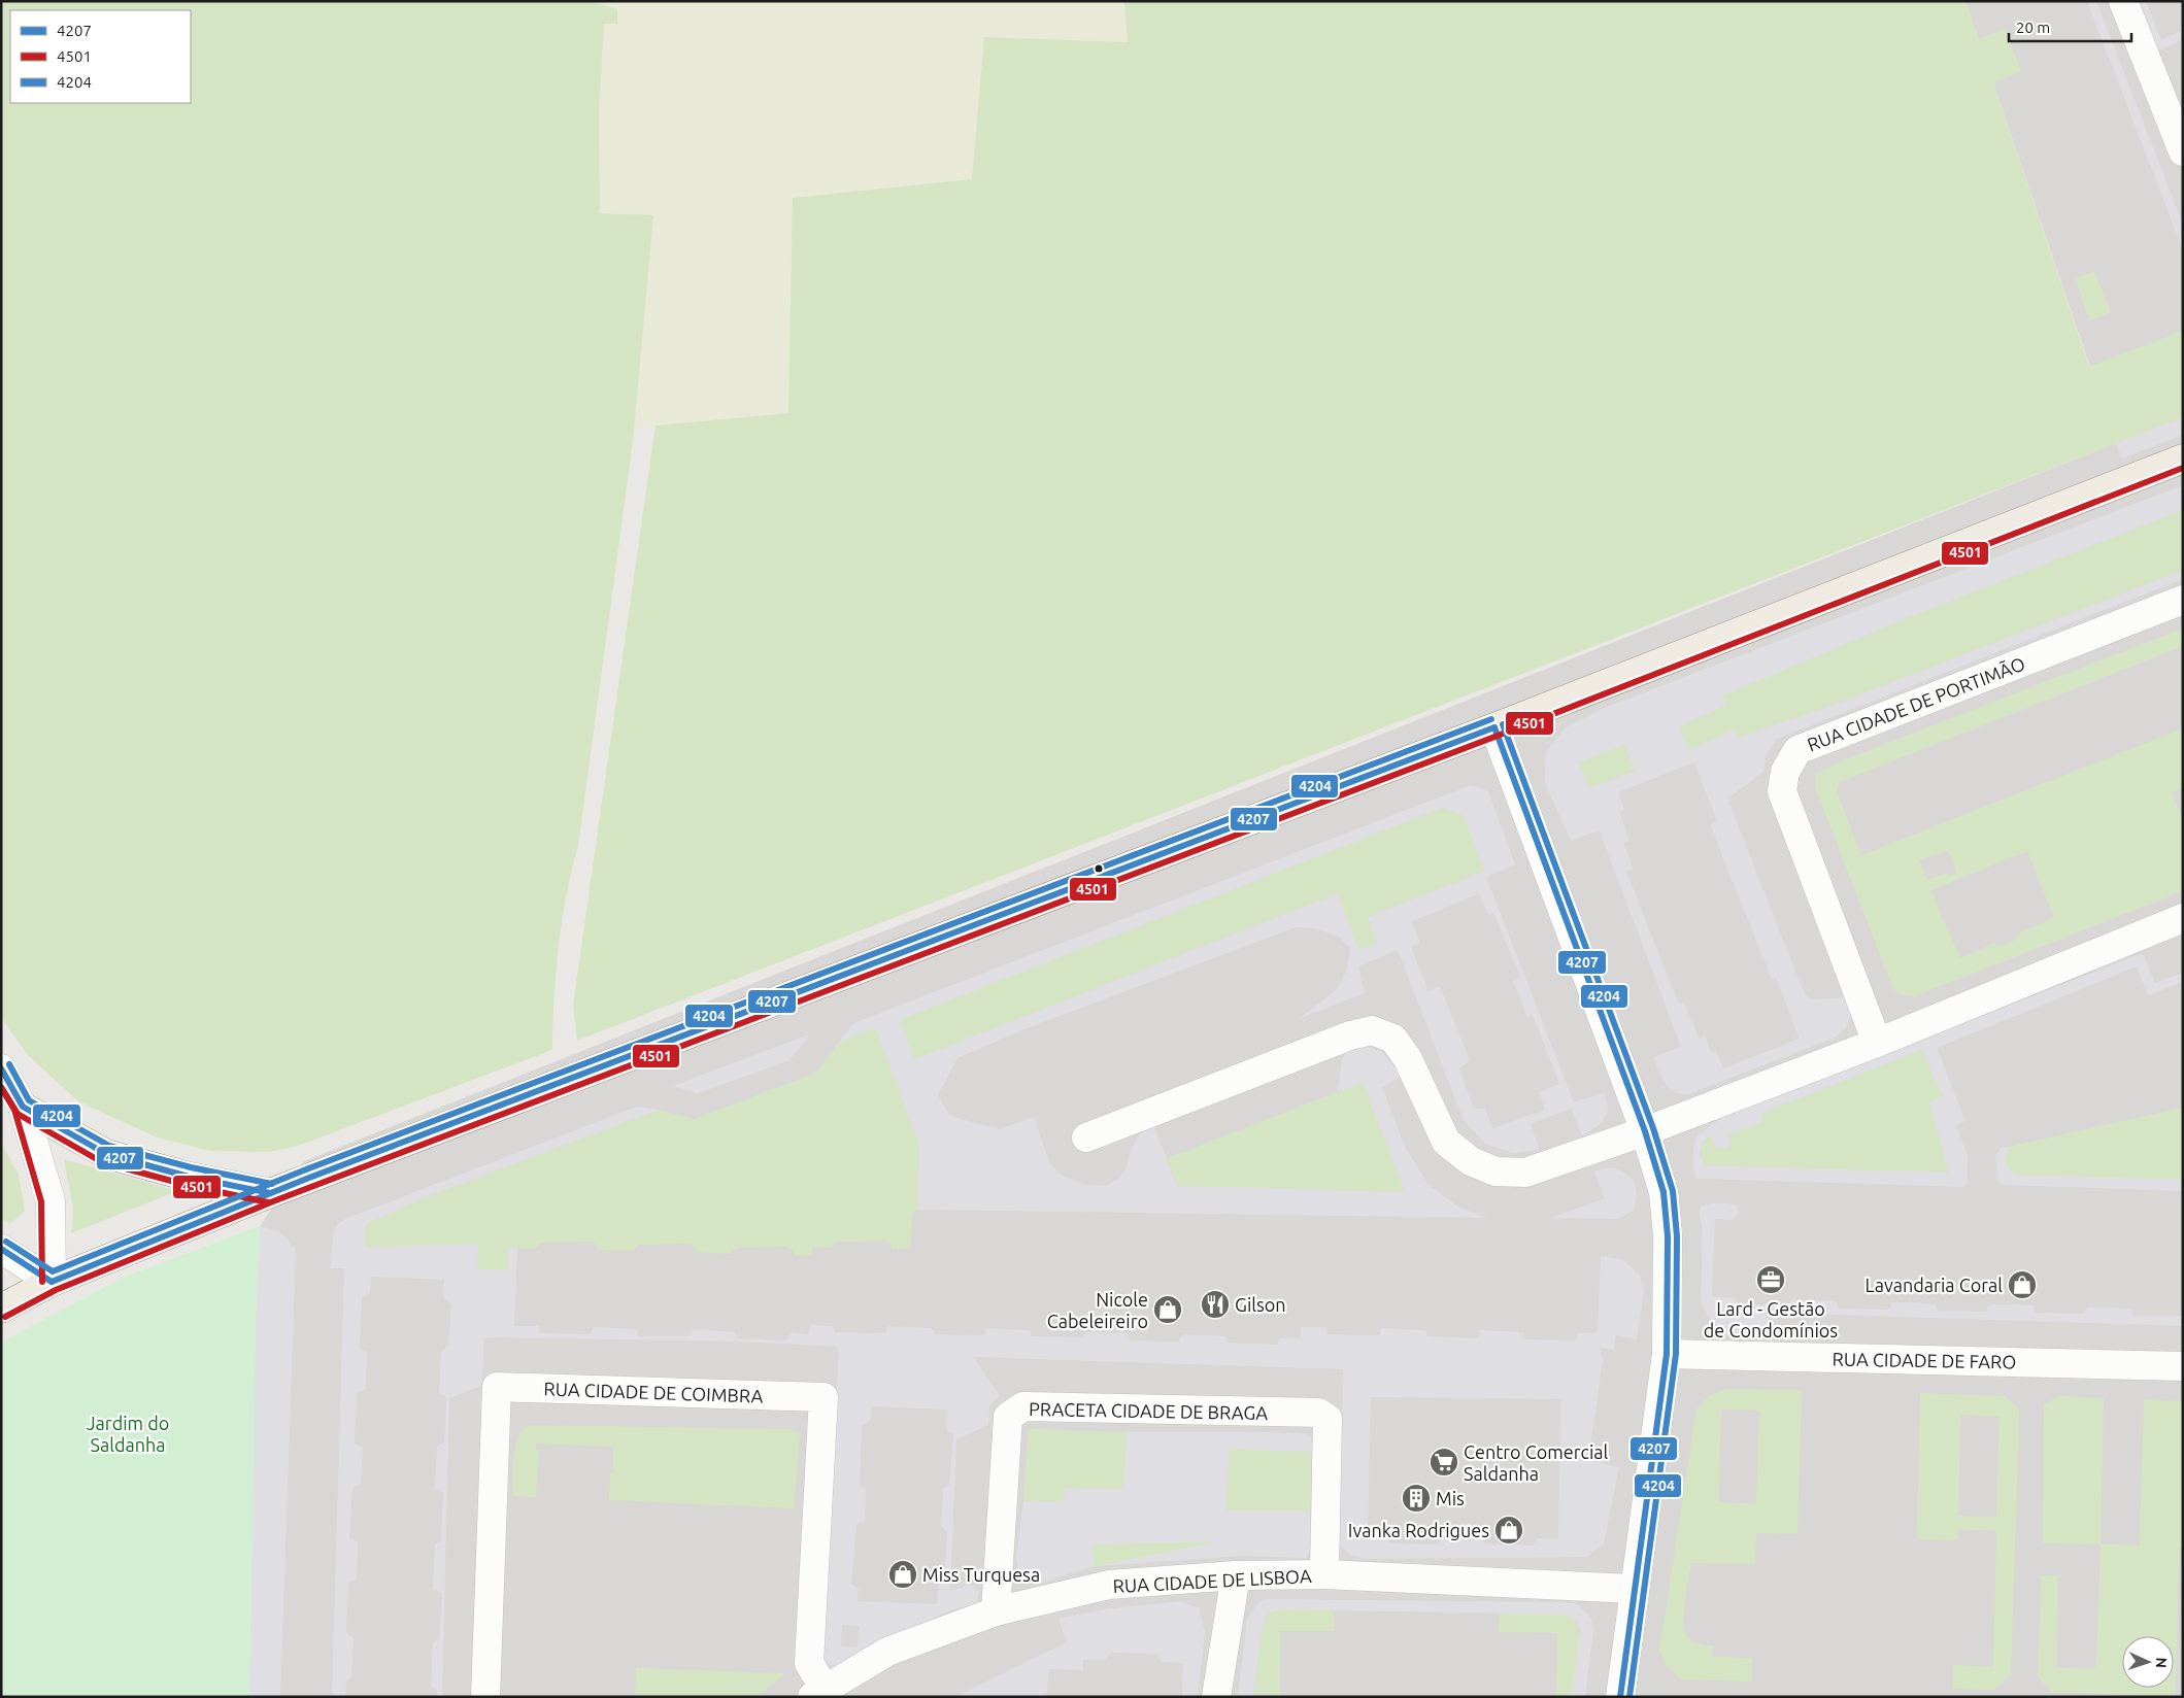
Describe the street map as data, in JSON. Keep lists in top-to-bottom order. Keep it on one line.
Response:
{"streets":{"street":["RUA CIDADE DE PORTIMÃO","RUA CIDADE DE FARO","RUA CIDADE DE COIMBRA","PRACETA CIDADE DE BRAGA","RUA CIDADE DE LISBOA"]},"crossings":[["RUA CIDADE DE COIMBRA","RUA CIDADE DE LISBOA"],["PRACETA CIDADE DE BRAGA","RUA CIDADE DE LISBOA"]],"parks":["Jardim do Saldanha"],"places":{"office":["Lard - Gestão de Condomínios"],"shop":["Lavandaria Coral","Nicole Cabeleireiro","Ivanka Rodrigues","Miss Turquesa"],"restaurant":["Gilson"],"supermarket":["Centro Comercial Saldanha"],"building":["Mis"]},"lines":["transit line 4501","transit line 4204","transit line 4207"],"legend":["4207","4501","4204"],"scale_bar":"20 m","north":"right"}
